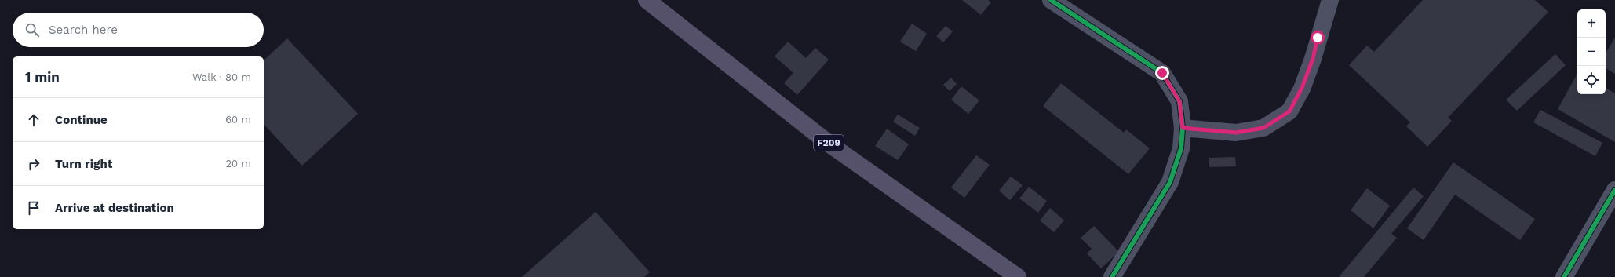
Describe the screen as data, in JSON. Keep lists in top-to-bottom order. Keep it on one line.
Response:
{"streets":{"main road":["F209"]},"page":{"map_buttons":["+","−"],"search":"Search here","heading":["1 min","Walk · 80 m"],"list":[["Continue","60 m"],["Turn right","20 m"],"Arrive at destination"]}}
